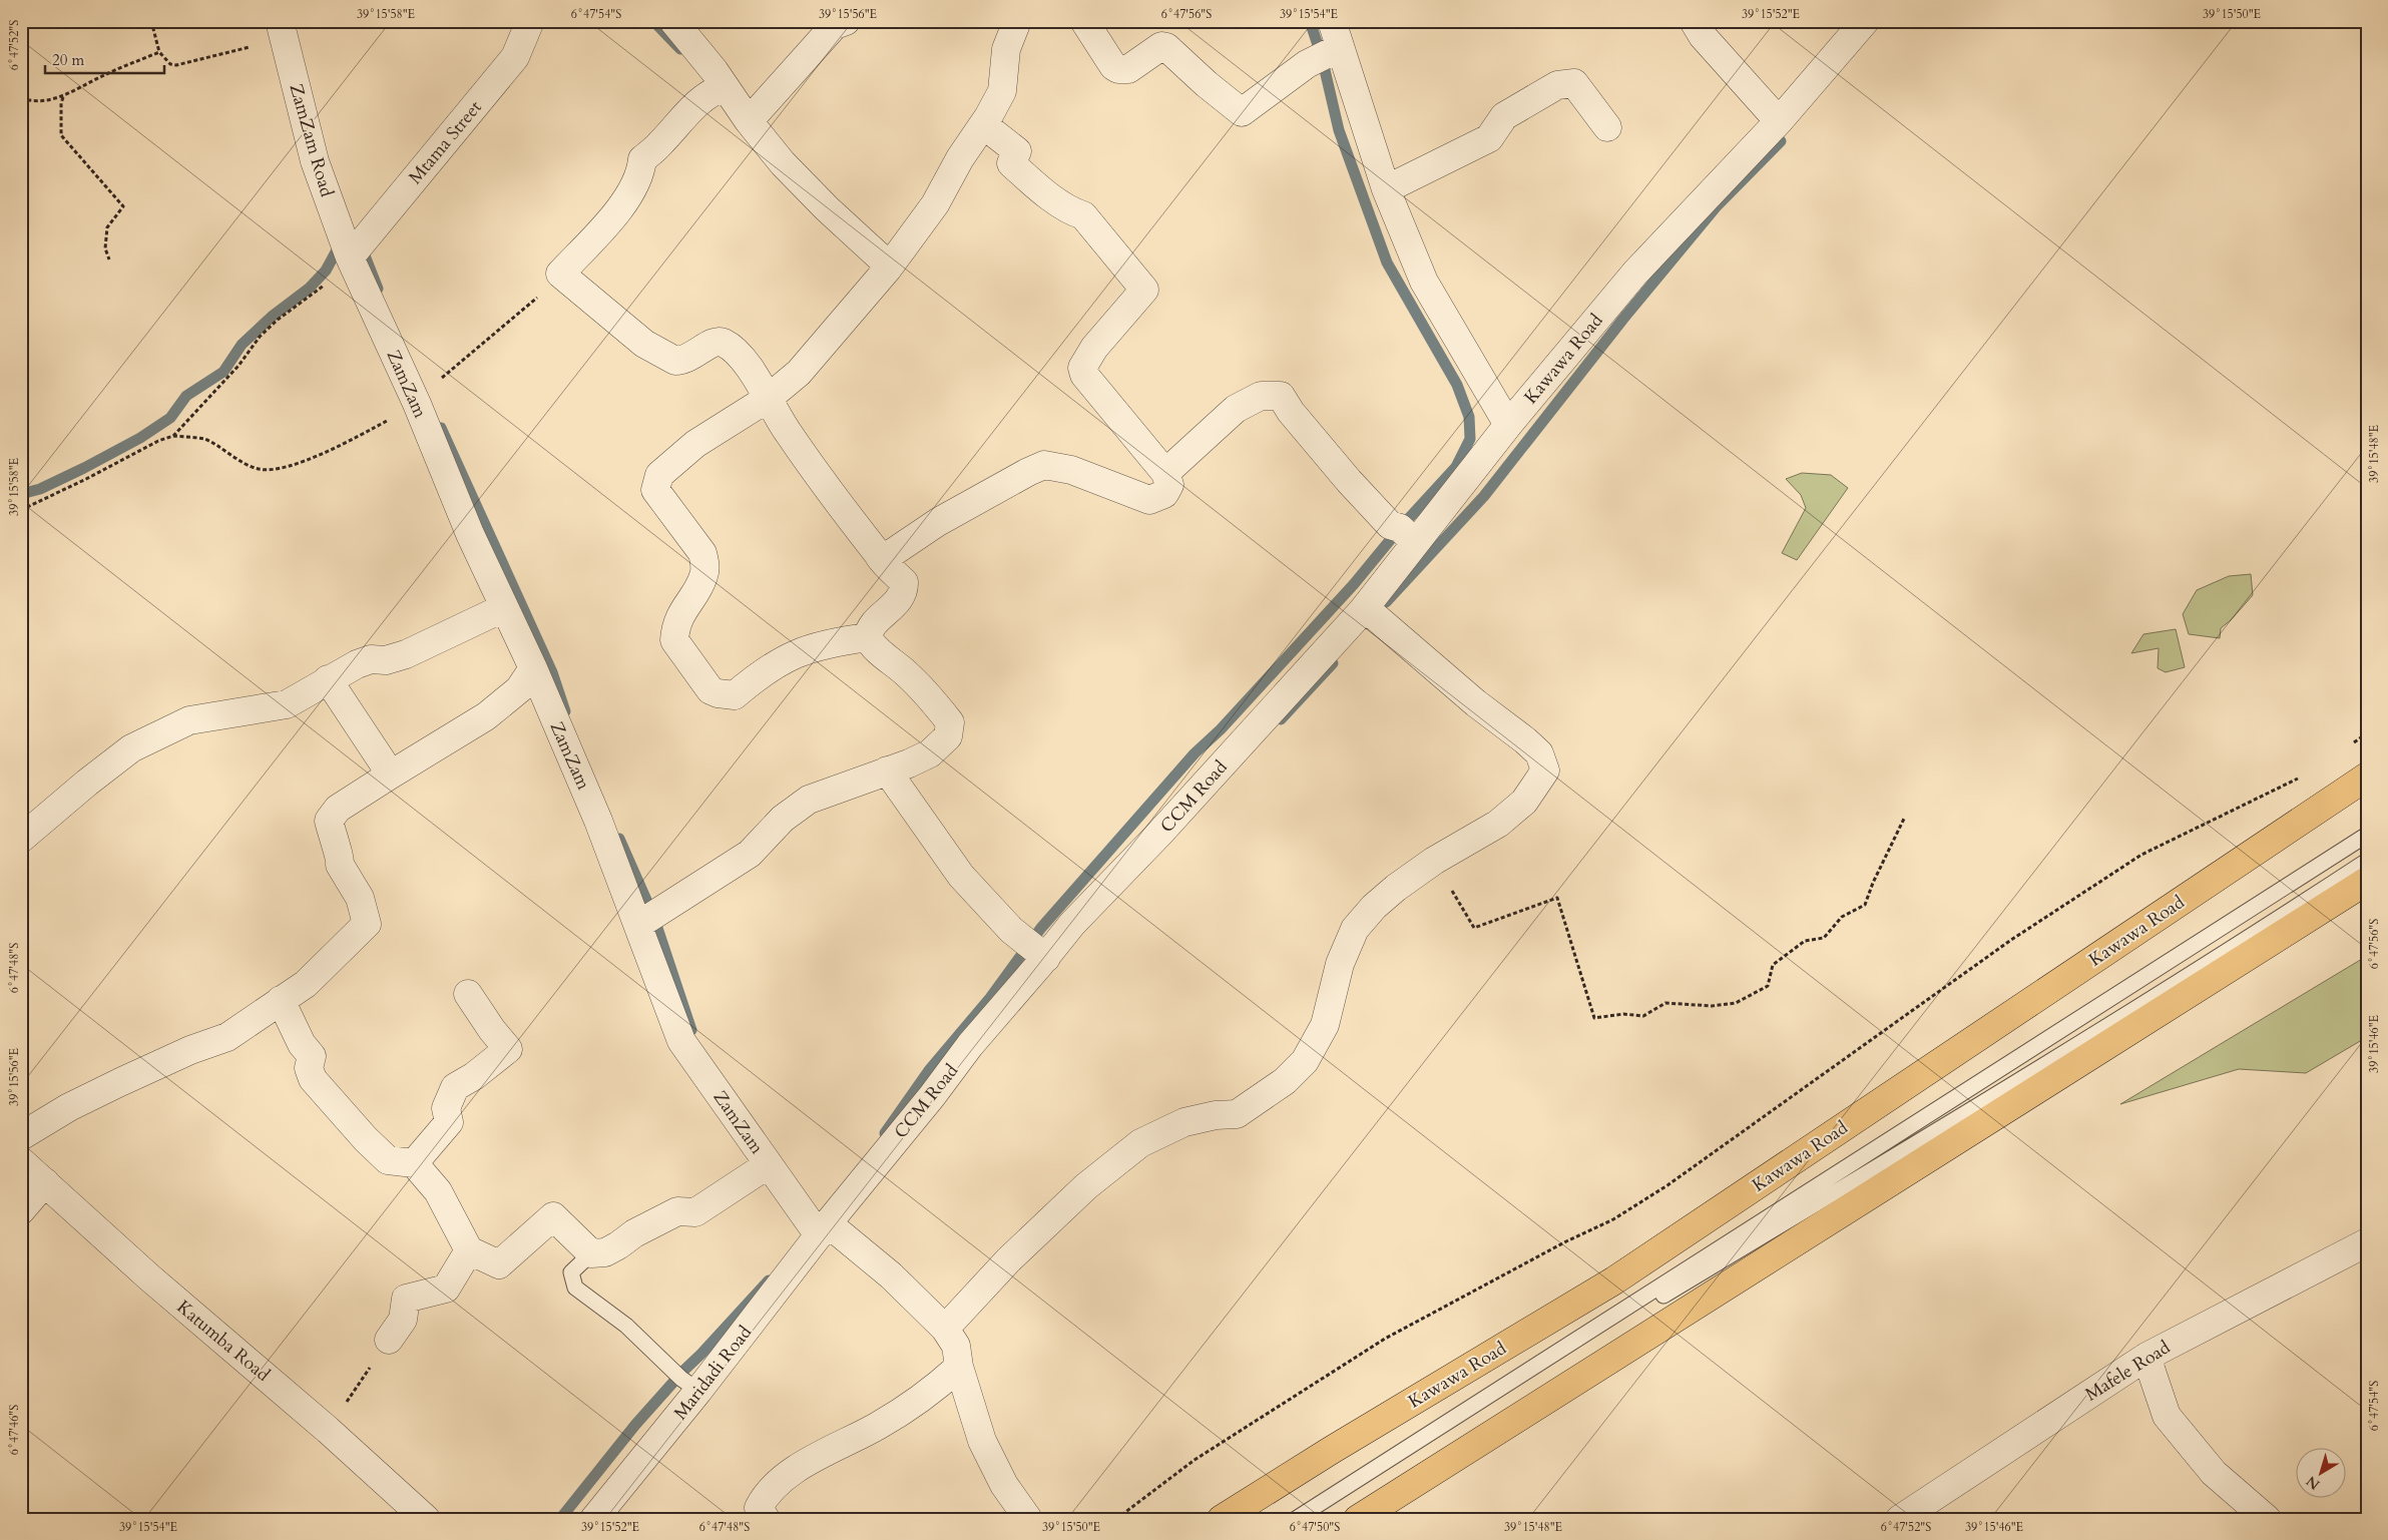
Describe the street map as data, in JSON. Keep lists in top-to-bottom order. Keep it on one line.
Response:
{"streets":{"main road":["Kawawa Road"],"street":["ZamZam Road","Mtama Street","ZamZam","CCM Road","Katumba Road","Mafele Road","Maridadi Road"]},"crossings":[["ZamZam Road","Mtama Street"],["ZamZam Road","ZamZam"],["Mtama Street","ZamZam"],["Kawawa Road","CCM Road"],["ZamZam","CCM Road"],["ZamZam","Maridadi Road"],["CCM Road","Maridadi Road"]],"scale_bar":"20 m","north":"bottom left","coordinates":["39°15'58\"E","6°47'54\"S","39°15'56\"E","6°47'56\"S","39°15'54\"E","39°15'52\"E","39°15'50\"E","6°47'52\"S","39°15'48\"E","6°47'48\"S","39°15'46\"E","6°47'46\"S","6°47'50\"S"]}
